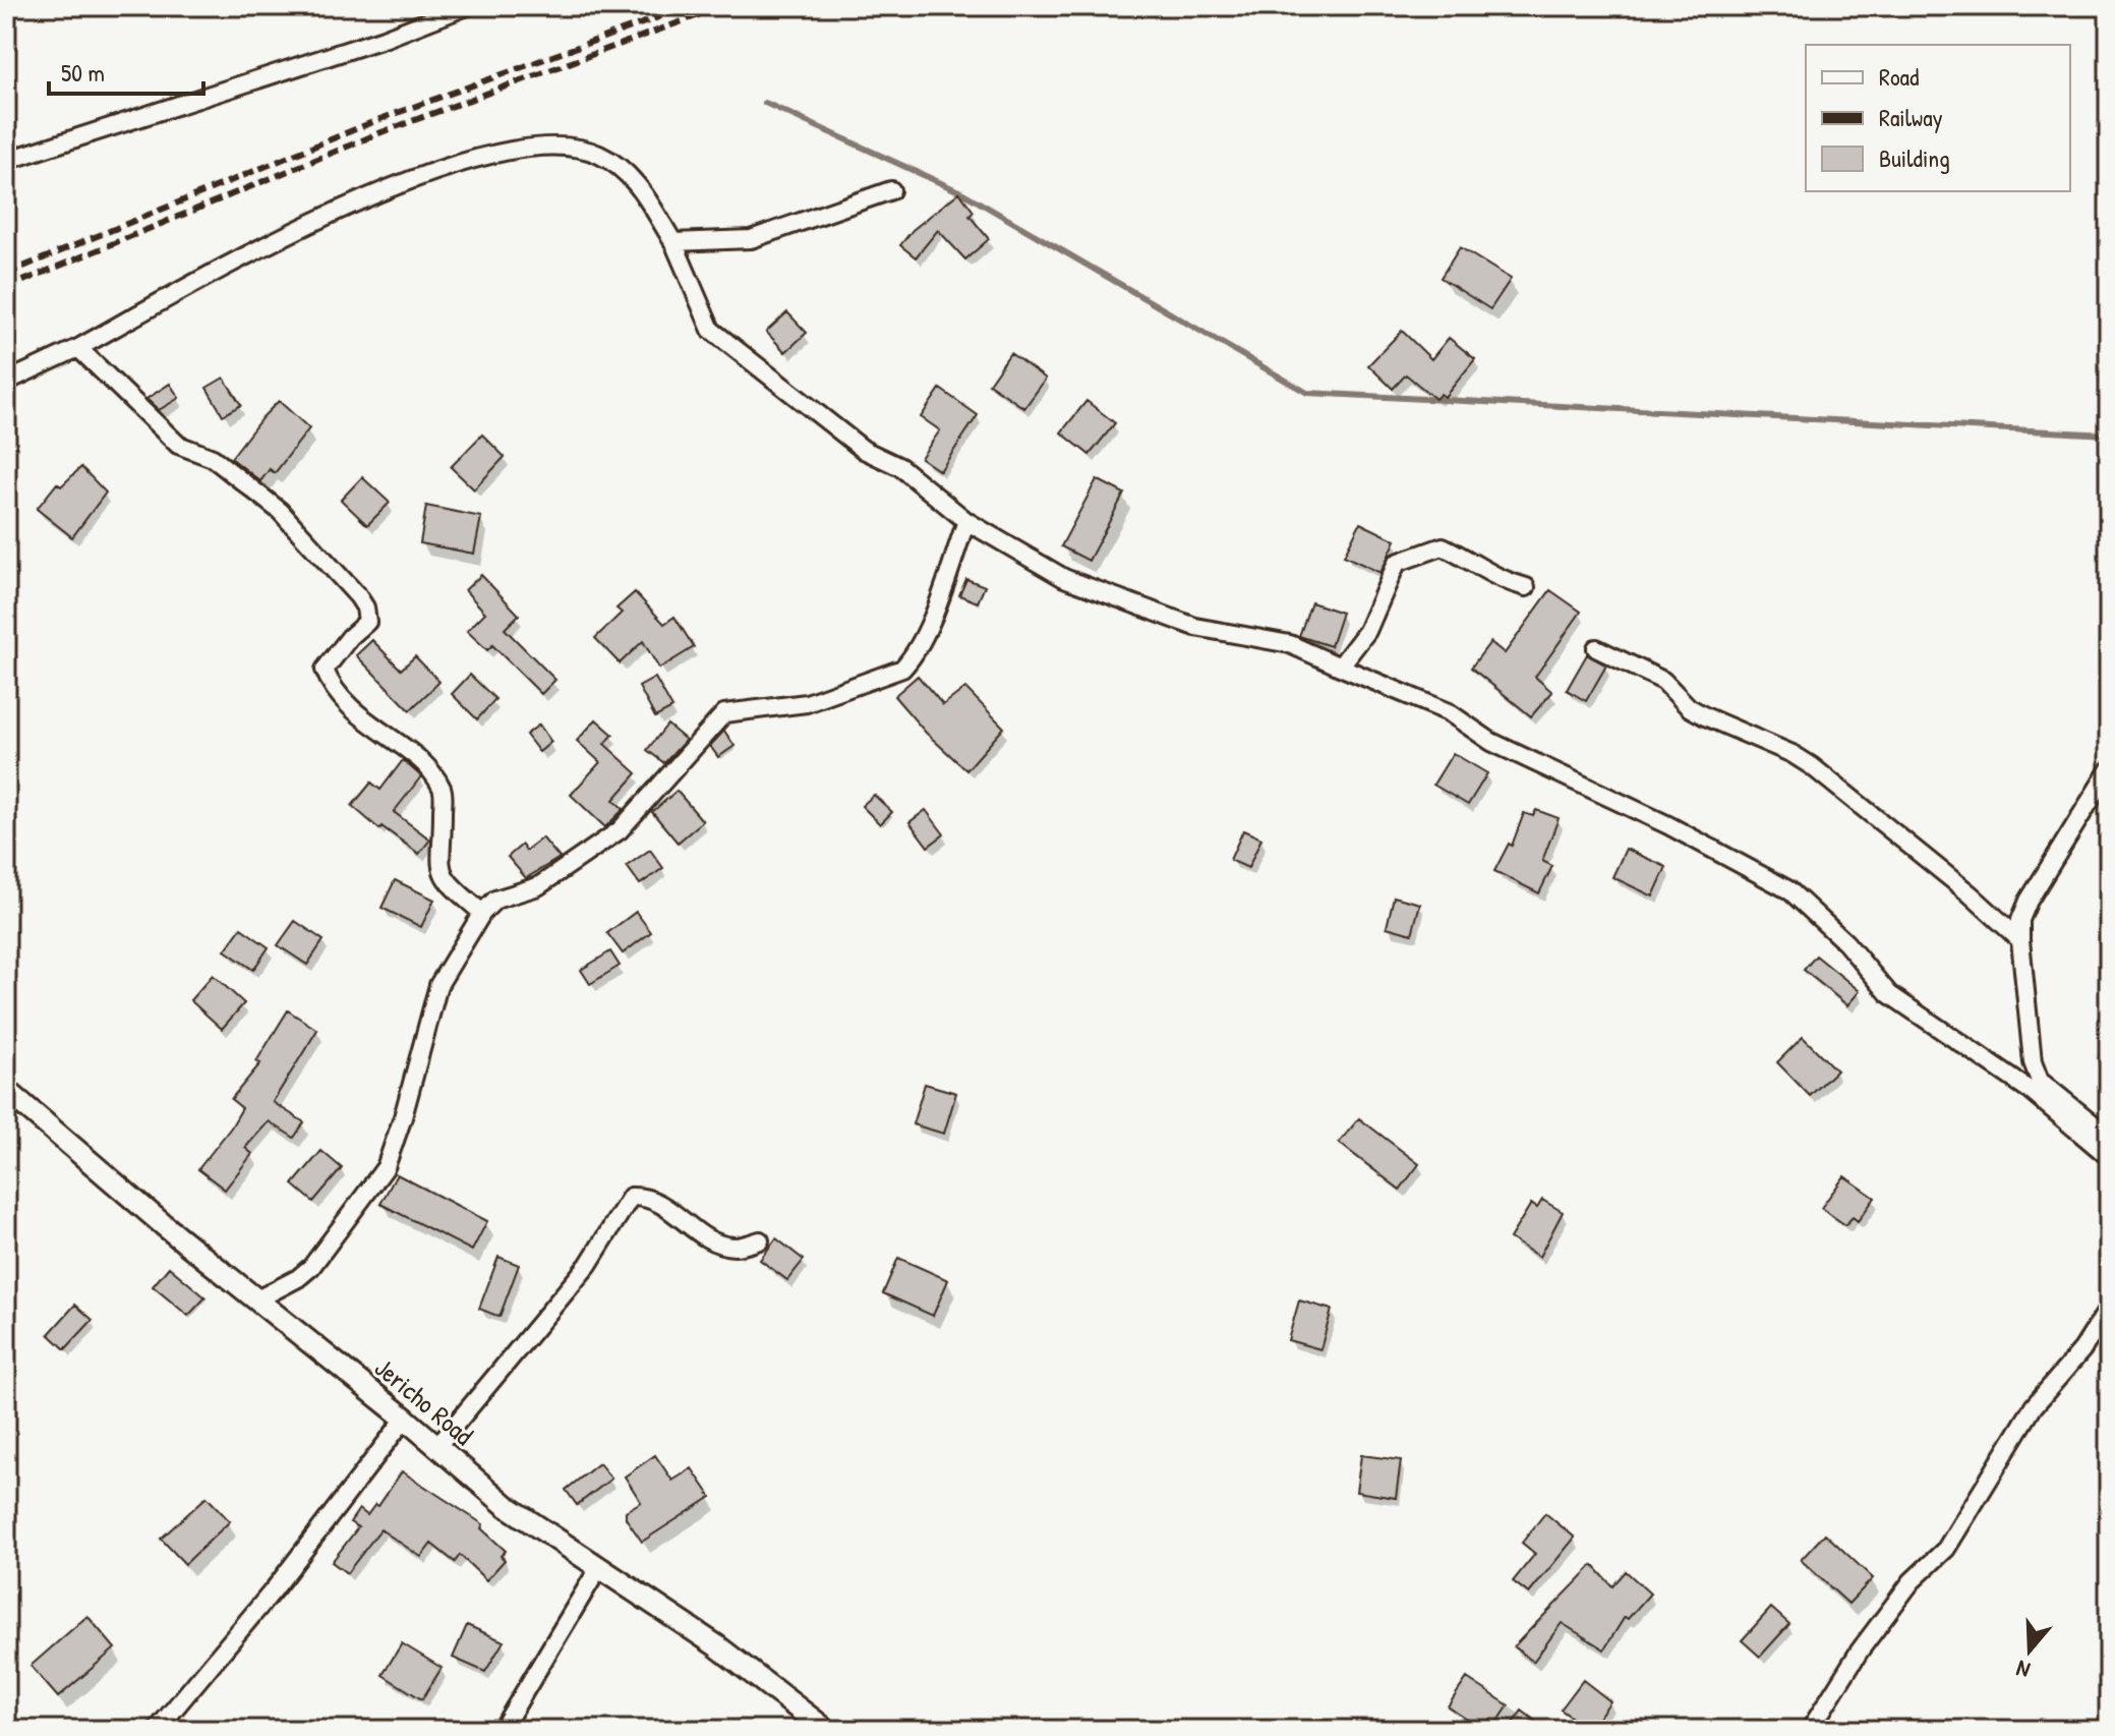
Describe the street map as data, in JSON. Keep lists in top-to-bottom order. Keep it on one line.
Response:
{"streets":{"street":["Jericho Road"]},"legend":["Road","Railway","Building"],"scale_bar":"50 m","north":"bottom"}
